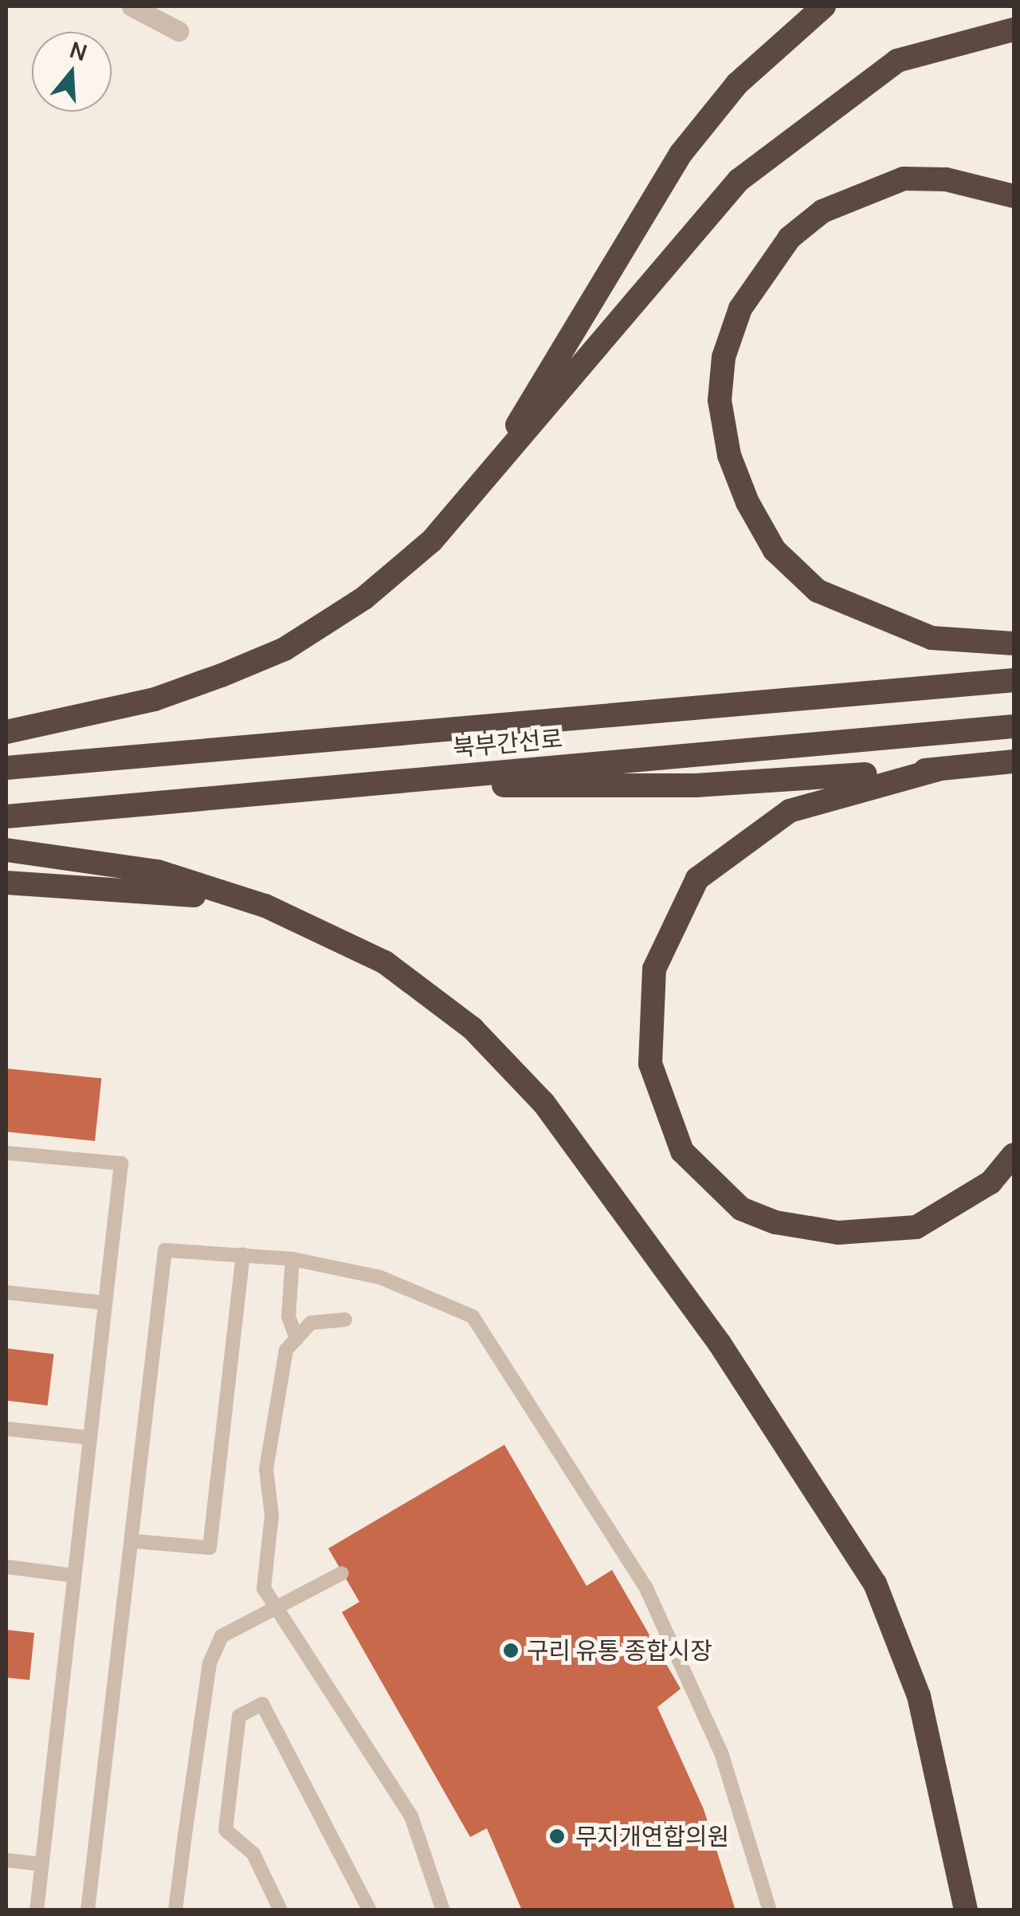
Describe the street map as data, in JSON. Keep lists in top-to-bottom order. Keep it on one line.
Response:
{"streets":{"highway":["북부간선로"]},"places":["구리 유통 종합시장","무지개연합의원"],"north":"top"}
